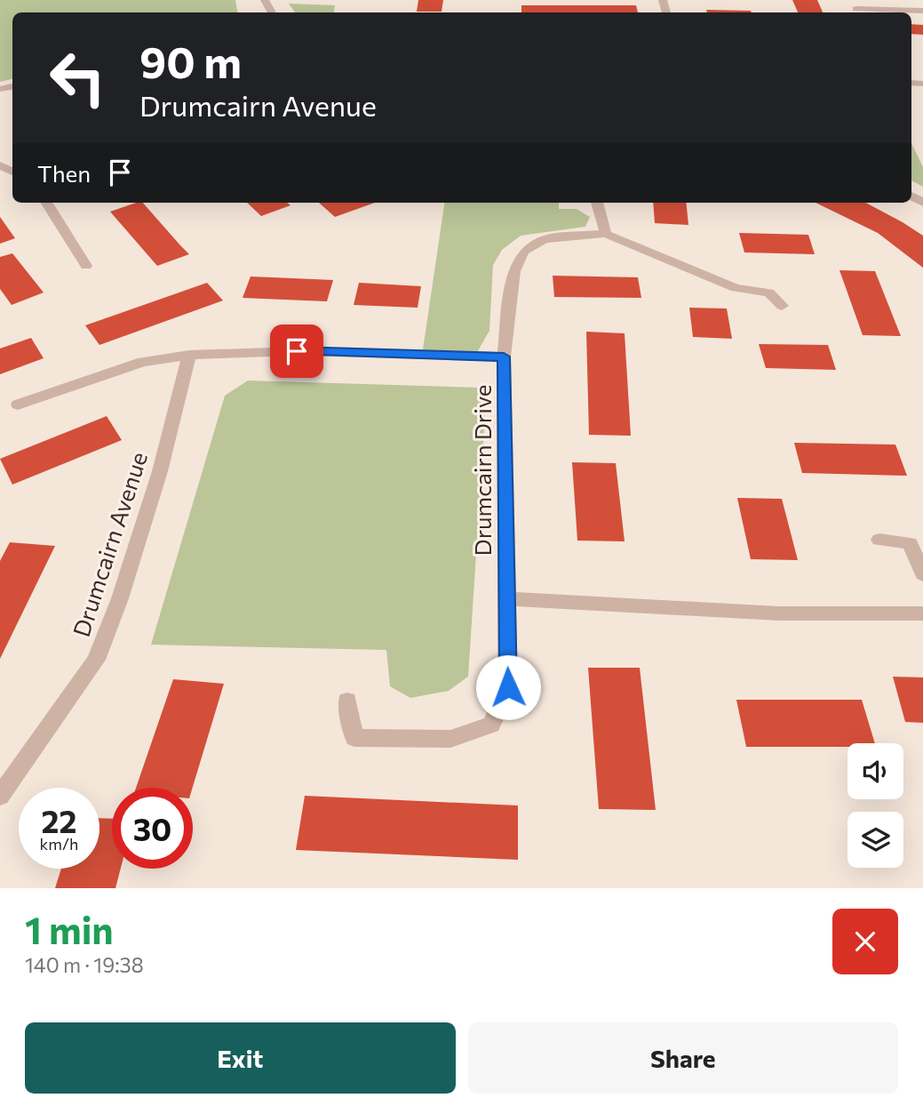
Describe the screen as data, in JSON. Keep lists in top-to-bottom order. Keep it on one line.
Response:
{"streets":{"street":["Drumcairn Drive","Drumcairn Avenue"]},"page":{"turn":["90 m","Drumcairn Avenue"],"then":"Then","speed":"22 km/h","limit":"30","heading":["1 min","140 m · 19:38"],"buttons":["Exit","Share"]}}
